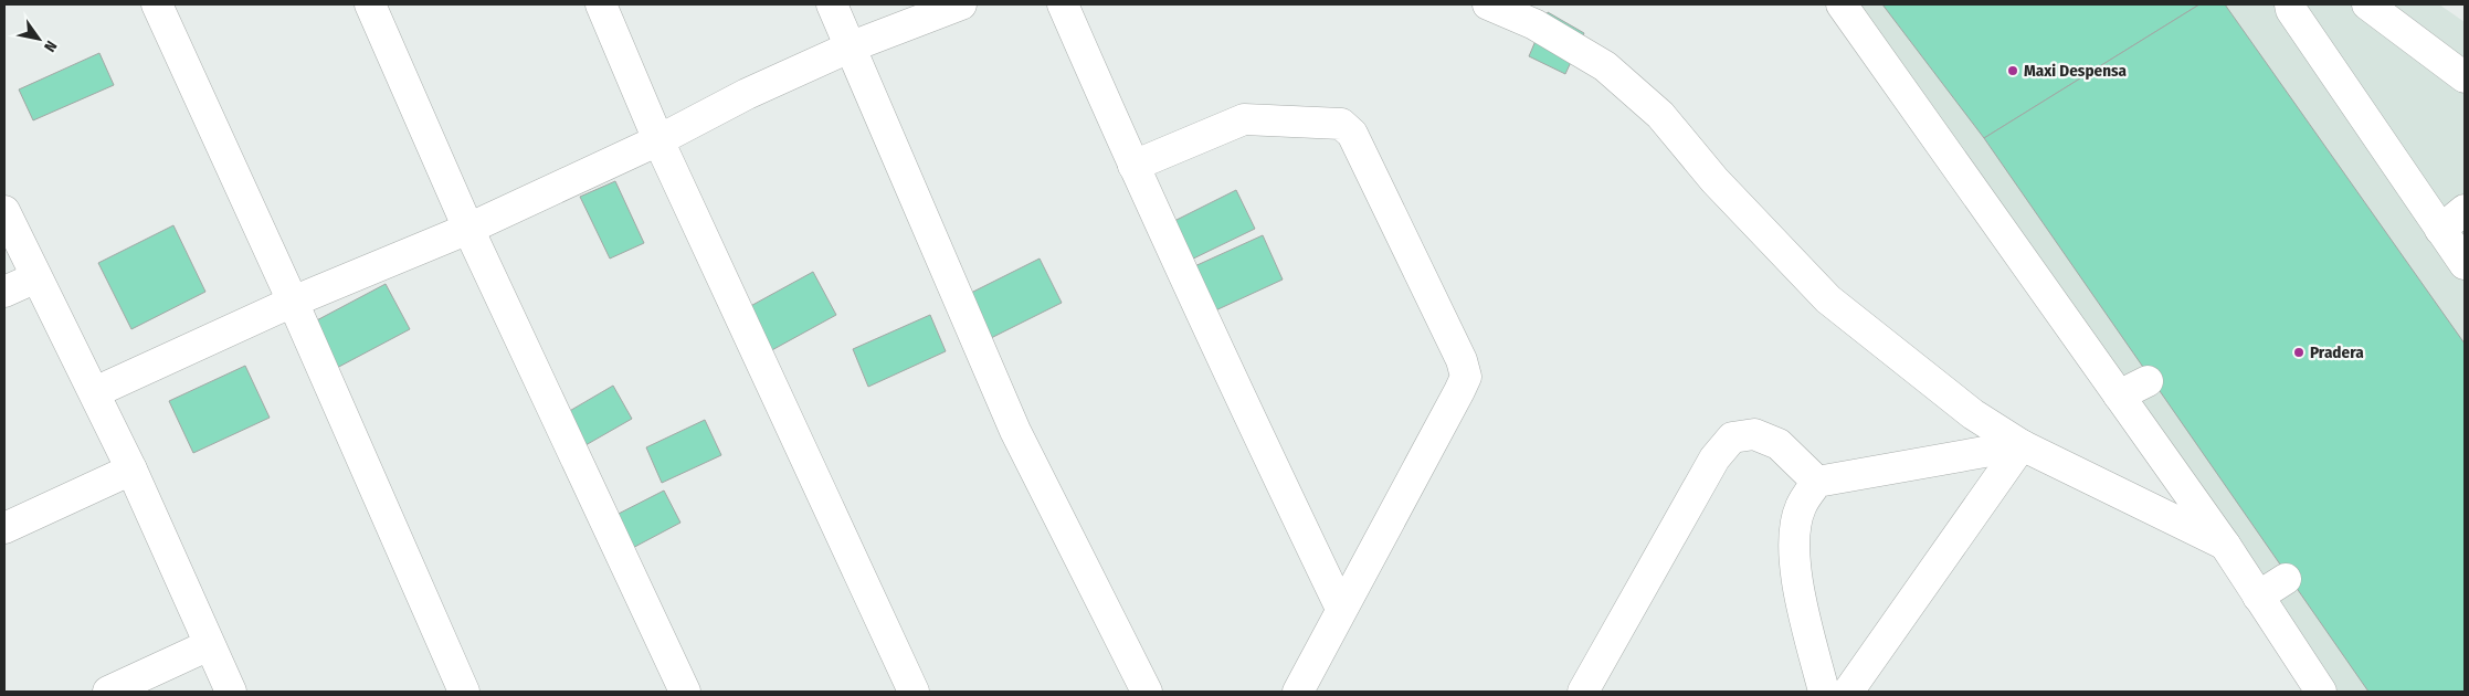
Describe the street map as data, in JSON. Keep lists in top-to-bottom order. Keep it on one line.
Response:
{"places":["Maxi Despensa","Pradera"],"north":"bottom right"}
